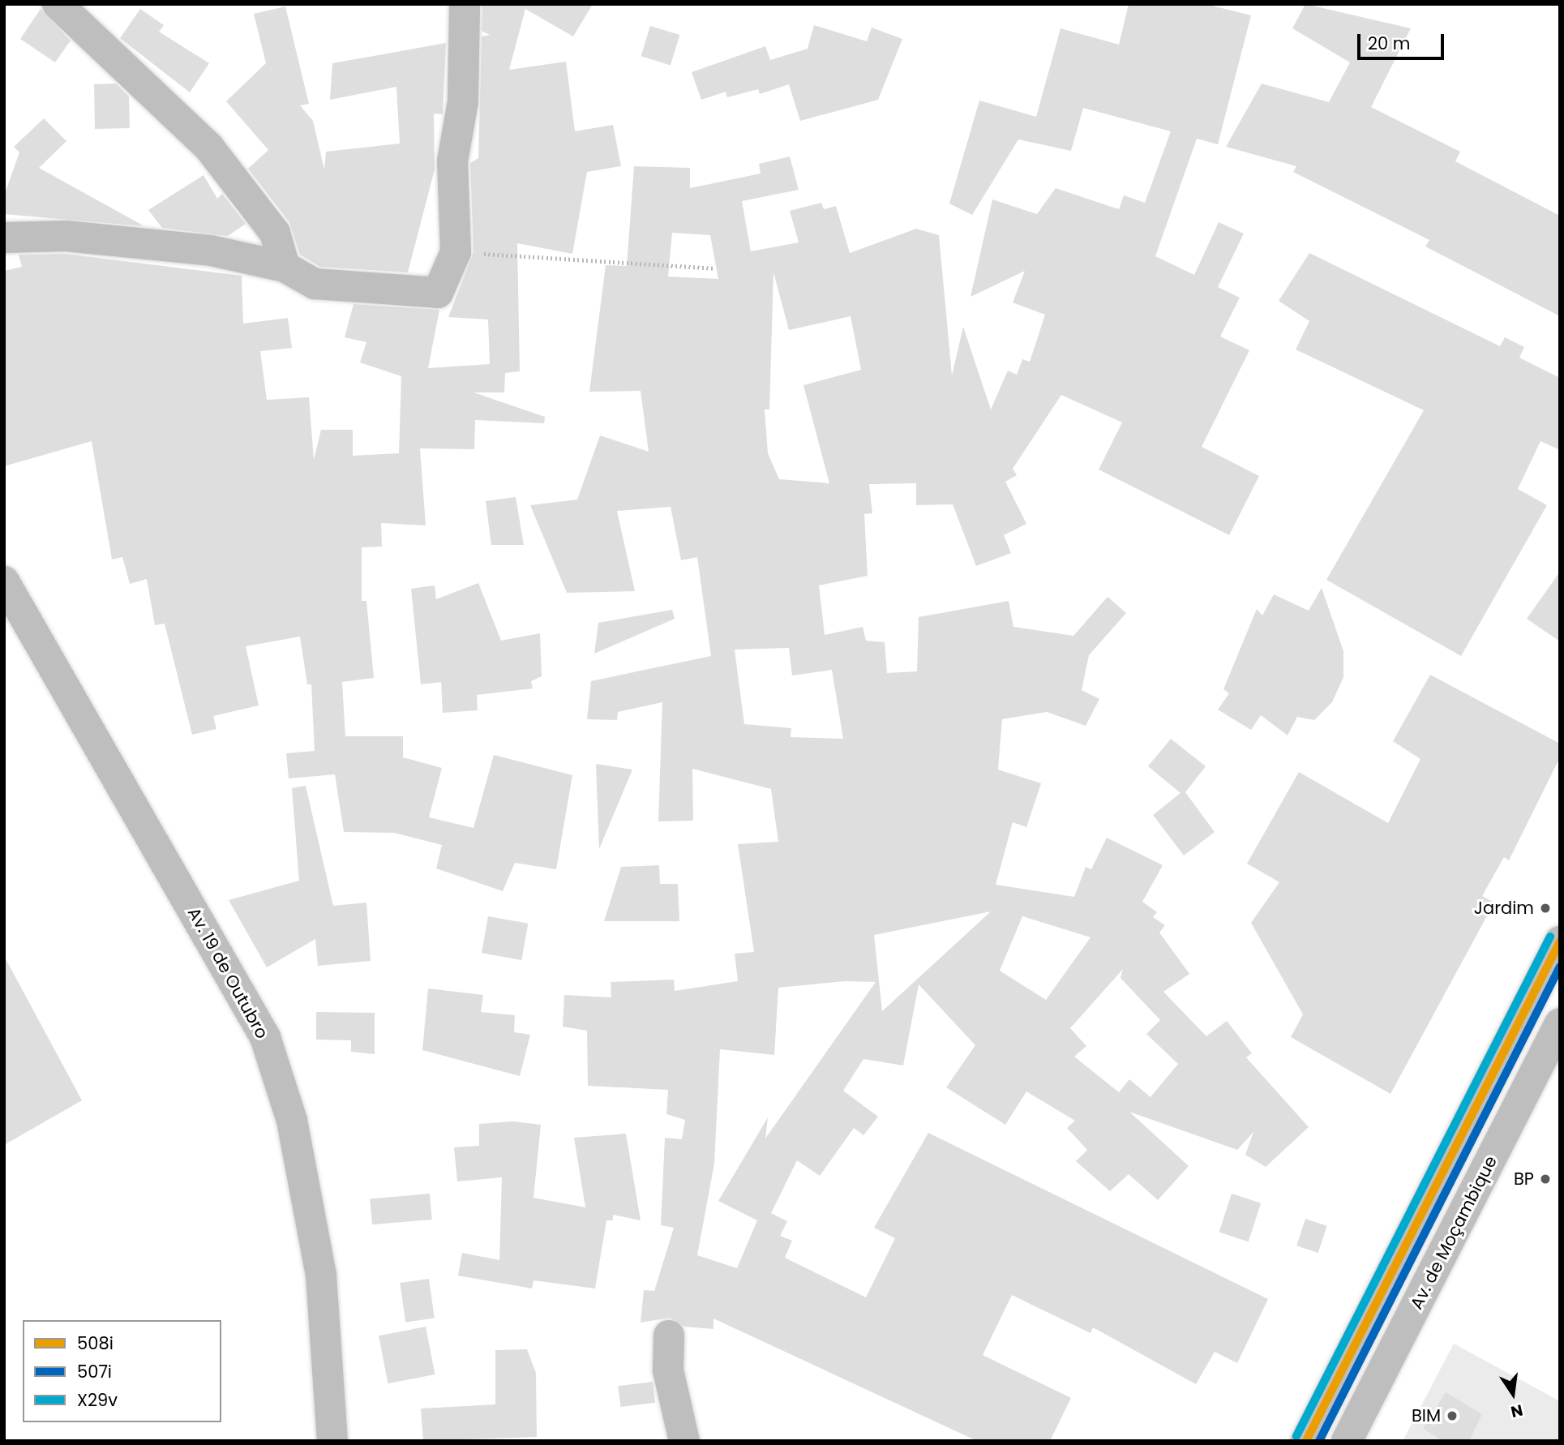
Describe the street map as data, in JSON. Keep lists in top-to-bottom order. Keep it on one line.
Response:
{"streets":{"main road":["Av. 19 de Outubro","Av. de Moçambique"]},"places":["Jardim","BP","BIM"],"lines":["transit line X29v","transit line 508i","transit line 507i"],"legend":["508i","507i","X29v"],"scale_bar":"20 m","north":"bottom"}
